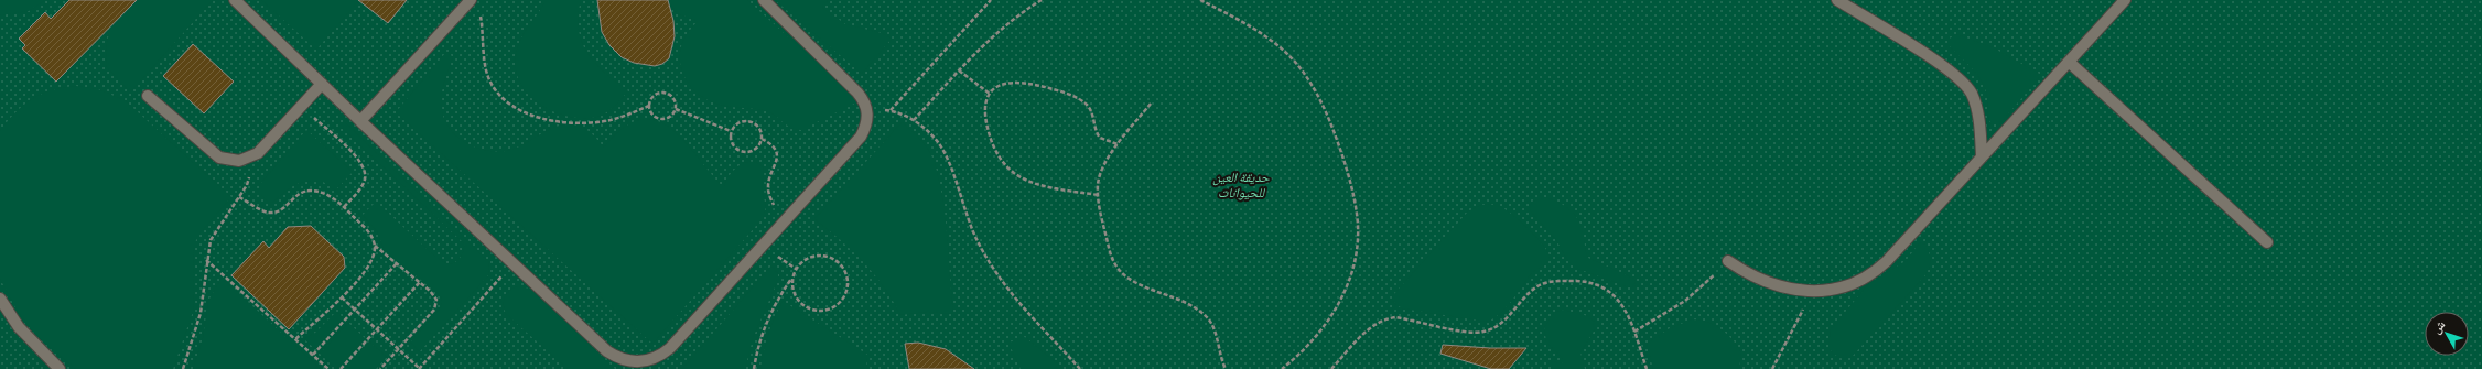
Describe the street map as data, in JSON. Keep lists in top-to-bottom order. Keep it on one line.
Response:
{"parks":["حديقة العين للحيوانات"],"north":"top left"}
